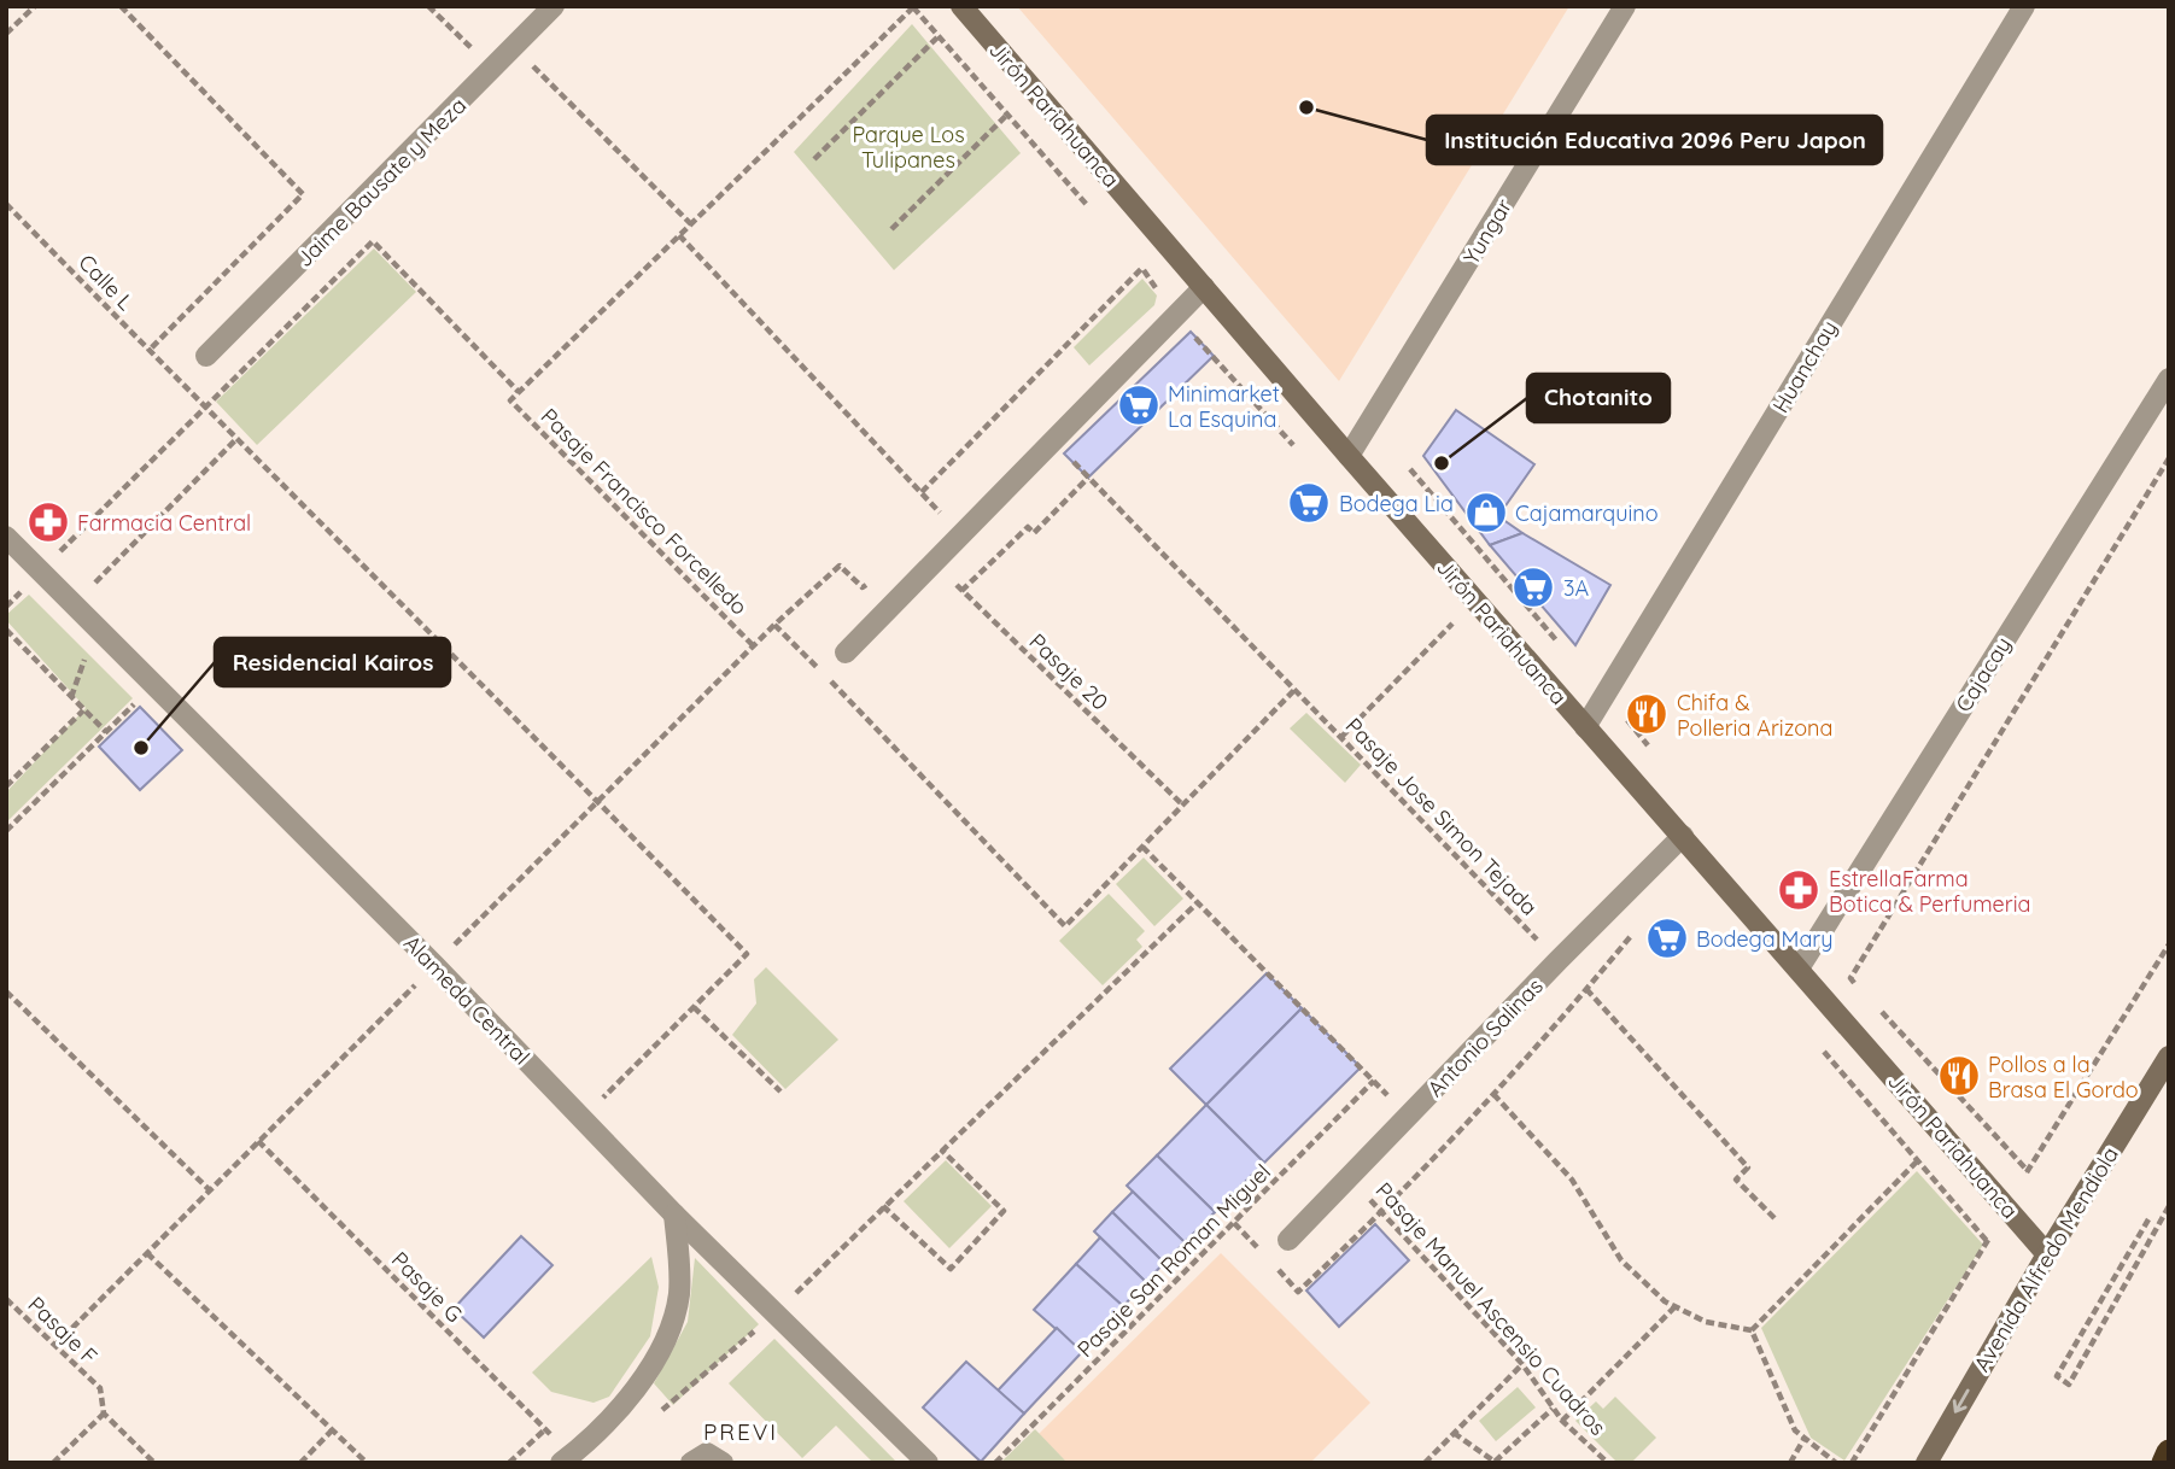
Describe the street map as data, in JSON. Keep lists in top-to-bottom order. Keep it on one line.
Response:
{"streets":{"street":["Jirón Pariahuanca","Jaime Bausate y Meza","Yungar","Huanchay","Cajacay","Alameda Central","Antonio Salinas","Avenida Alfredo Mendiola"],"path":["Calle L","Pasaje Francisco Forcelledo","Pasaje 20","Pasaje Jose Simon Tejada","Pasaje San Roman Miguel","Pasaje G","Pasaje Manuel Ascensio Cuadros","Pasaje F"]},"crossings":[["Jirón Pariahuanca","Yungar"],["Jirón Pariahuanca","Huanchay"],["Jirón Pariahuanca","Cajacay"],["Jirón Pariahuanca","Antonio Salinas"],["Jirón Pariahuanca","Avenida Alfredo Mendiola"],["Pasaje Jose Simon Tejada","Antonio Salinas"],["Antonio Salinas","Pasaje Manuel Ascensio Cuadros"]],"one_way":["Avenida Alfredo Mendiola"],"districts":["PREVI"],"parks":["Parque Los Tulipanes"],"places":{"other":["Institución Educativa 2096 Peru Japon","Chotanito","Residencial Kairos"],"supermarket":["Minimarket La Esquina","Bodega Lia","3A","Bodega Mary"],"shop":["Cajamarquino"],"pharmacy":["Farmacia Central","EstrellaFarma Botica & Perfumeria"],"restaurant":["Chifa & Polleria Arizona","Pollos a la Brasa El Gordo"]}}
